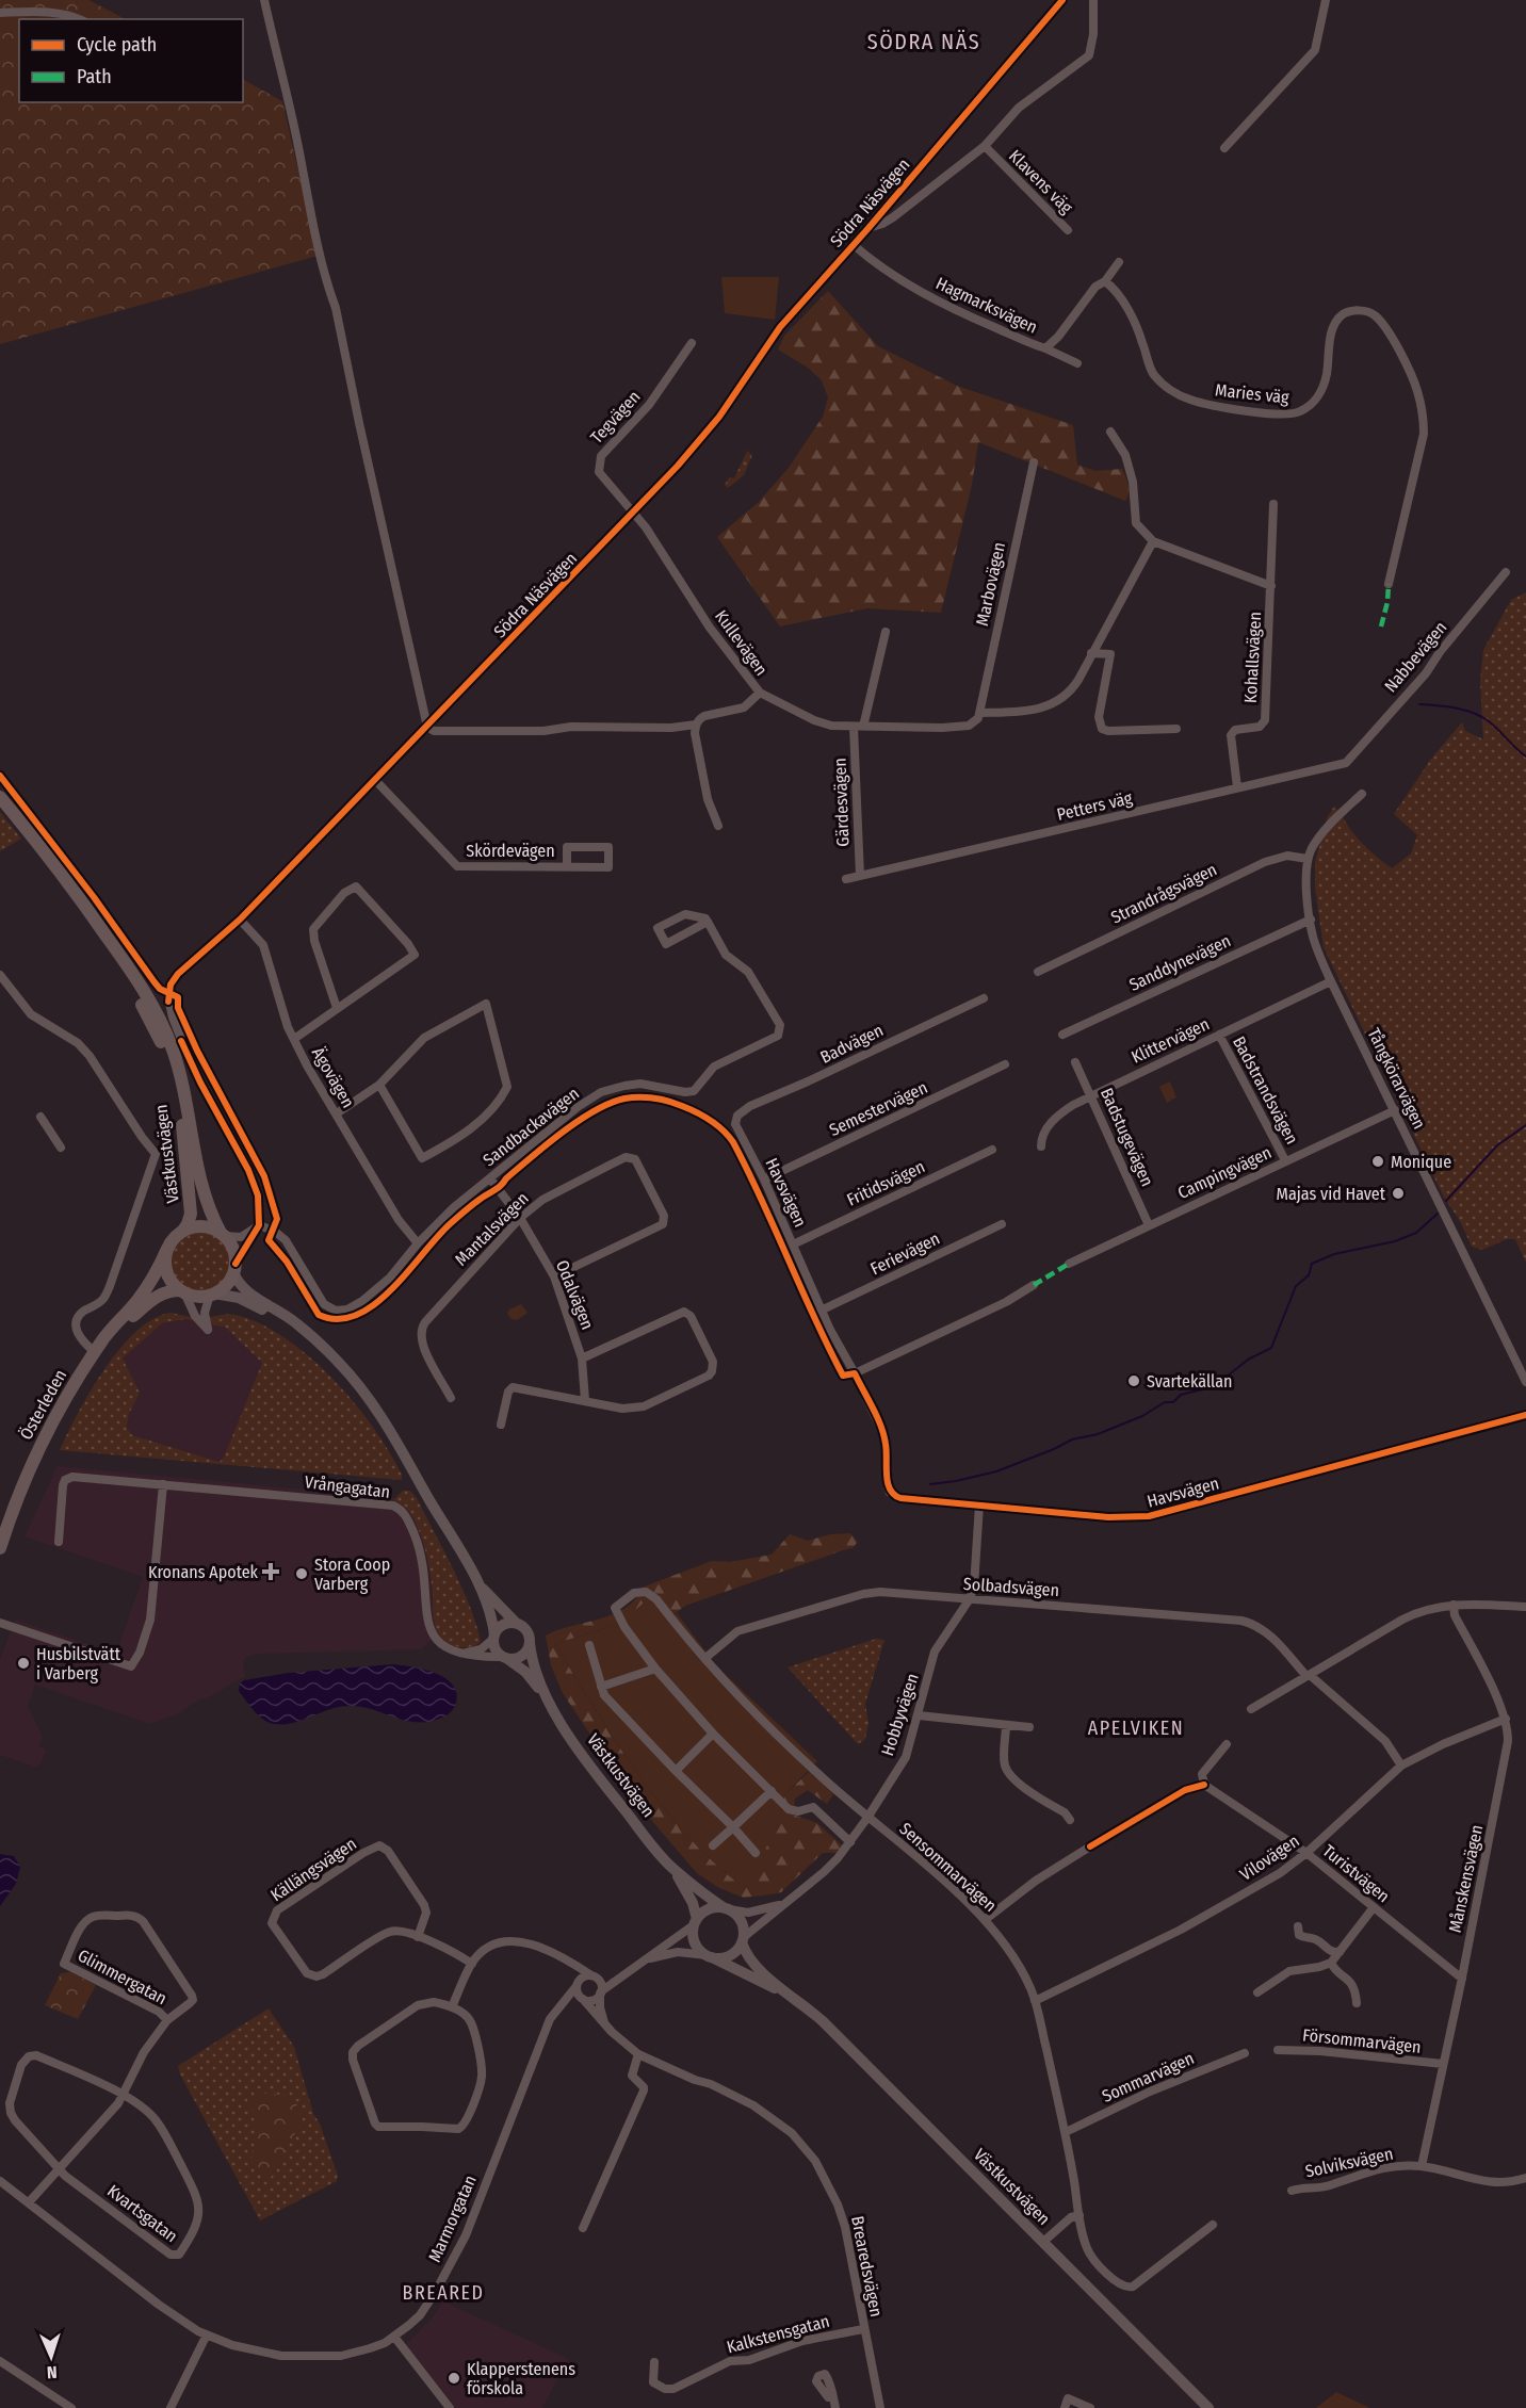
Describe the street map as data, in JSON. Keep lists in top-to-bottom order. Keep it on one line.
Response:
{"streets":{"main road":["Västkustvägen","Österleden"],"street":["Klavens väg","Södra Näsvägen","Hagmarksvägen","Maries väg","Tegvägen","Marbovägen","Kullevägen","Nabbevägen","Kohallsvägen","Gärdesvägen","Petters väg","Skördevägen","Strandrågsvägen","Sanddynevägen","Klittervägen","Badvägen","Ägovägen","Tångkörarvägen","Badstrandsvägen","Semestervägen","Sandbackavägen","Badstugevägen","Campingvägen","Fritidsvägen","Havsvägen","Mantalsvägen","Ferievägen","Odalvägen","Vrångagatan","Solbadsvägen","Hobbyvägen","Vilovägen","Sensommarvägen","Källängsvägen","Turistvägen","Månskensvägen","Glimmergatan","Försommarvägen","Sommarvägen","Solviksvägen","Kvartsgatan","Marmorgatan","Brearedsvägen","Kalkstensgatan"]},"crossings":[["Klavens väg","Södra Näsvägen"],["Södra Näsvägen","Hagmarksvägen"],["Södra Näsvägen","Tegvägen"],["Södra Näsvägen","Kullevägen"],["Södra Näsvägen","Skördevägen"],["Södra Näsvägen","Ägovägen"],["Södra Näsvägen","Sandbackavägen"],["Hagmarksvägen","Maries väg"],["Tegvägen","Kullevägen"],["Marbovägen","Kullevägen"],["Kullevägen","Gärdesvägen"],["Nabbevägen","Petters väg"],["Kohallsvägen","Petters väg"],["Gärdesvägen","Petters väg"],["Strandrågsvägen","Tångkörarvägen"],["Sanddynevägen","Tångkörarvägen"],["Klittervägen","Tångkörarvägen"],["Klittervägen","Badstrandsvägen"],["Klittervägen","Badstugevägen"],["Badvägen","Havsvägen"],["Ägovägen","Sandbackavägen"],["Tångkörarvägen","Campingvägen"],["Badstrandsvägen","Campingvägen"],["Semestervägen","Havsvägen"],["Sandbackavägen","Odalvägen"],["Badstugevägen","Campingvägen"],["Västkustvägen","Österleden"],["Västkustvägen","Vrångagatan"],["Västkustvägen","Hobbyvägen"],["Fritidsvägen","Havsvägen"],["Havsvägen","Ferievägen"],["Havsvägen","Hobbyvägen"],["Mantalsvägen","Odalvägen"],["Solbadsvägen","Hobbyvägen"],["Solbadsvägen","Vilovägen"],["Solbadsvägen","Sensommarvägen"],["Hobbyvägen","Sensommarvägen"],["Vilovägen","Sensommarvägen"],["Vilovägen","Turistvägen"],["Vilovägen","Månskensvägen"],["Sensommarvägen","Sommarvägen"],["Turistvägen","Månskensvägen"],["Månskensvägen","Försommarvägen"],["Månskensvägen","Solviksvägen"],["Glimmergatan","Kvartsgatan"],["Glimmergatan","Marmorgatan"],["Marmorgatan","Brearedsvägen"],["Brearedsvägen","Kalkstensgatan"]],"districts":["SÖDRA NÄS","APELVIKEN","BREARED"],"places":{"other":["Monique","Majas vid Havet","Svartekällan","Stora Coop Varberg","Husbilstvätt i Varberg","Klapperstenens förskola"],"health":["Kronans Apotek"]},"legend":["Cycle path","Path"],"north":"bottom"}
